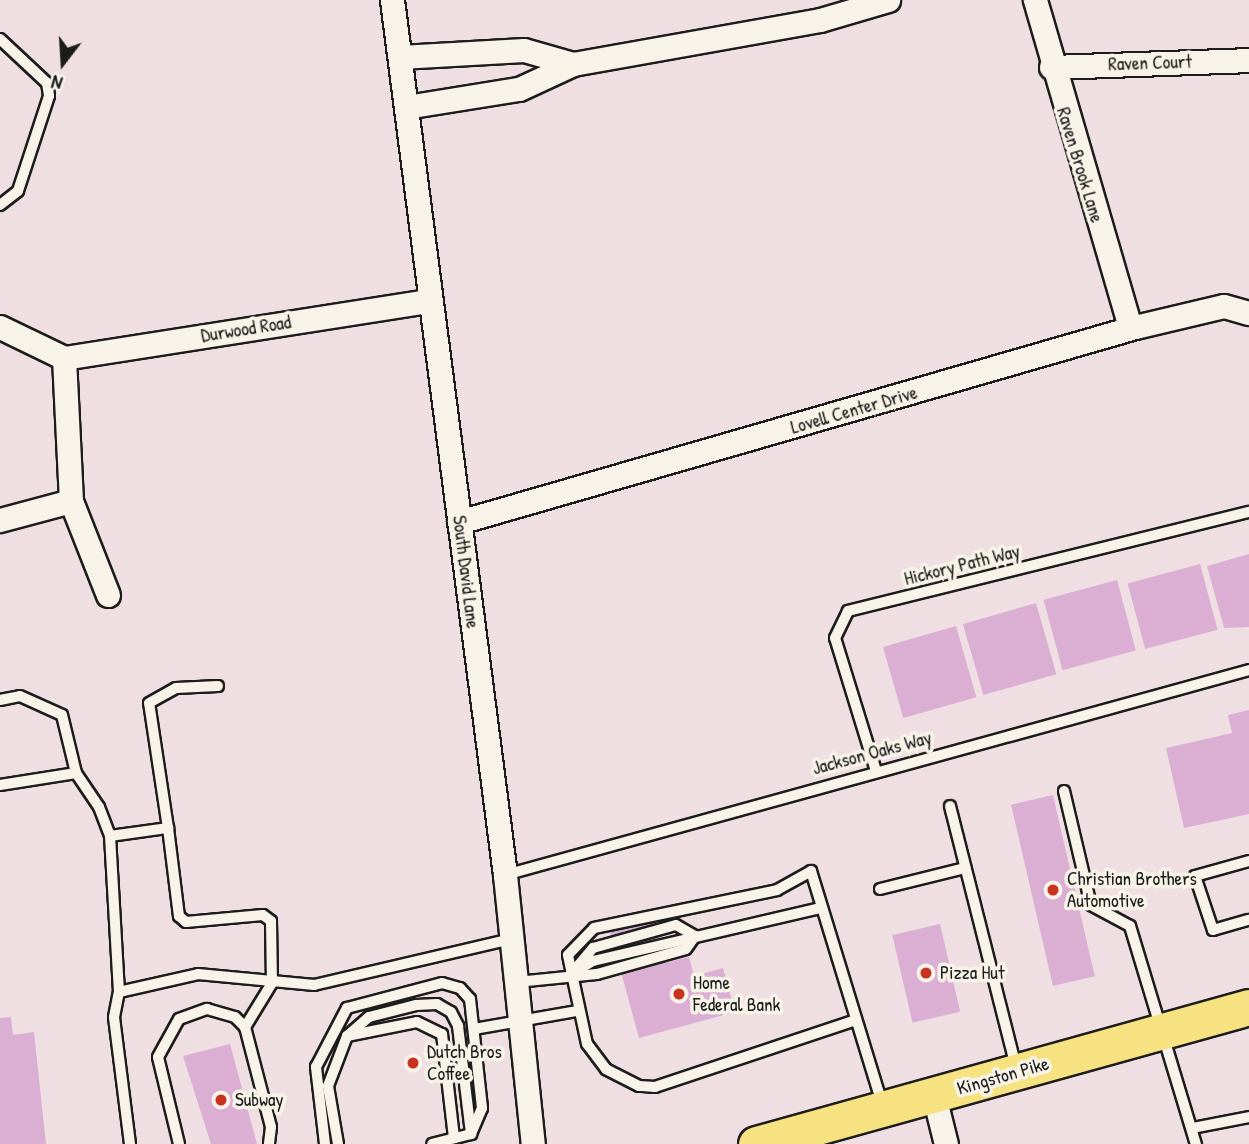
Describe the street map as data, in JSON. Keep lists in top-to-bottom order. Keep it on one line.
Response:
{"streets":{"main road":["Kingston Pike"],"street":["Raven Court","Raven Brook Lane","Durwood Road","Lovell Center Drive","South David Lane"],"lane":["Hickory Path Way","Jackson Oaks Way"]},"crossings":[["Raven Court","Raven Brook Lane"],["Raven Brook Lane","Lovell Center Drive"],["Durwood Road","South David Lane"],["Lovell Center Drive","South David Lane"],["Hickory Path Way","Jackson Oaks Way"],["South David Lane","Jackson Oaks Way"]],"places":["Christian Brothers Automotive","Pizza Hut","Home Federal Bank","Dutch Bros Coffee","Subway"],"north":"bottom"}
